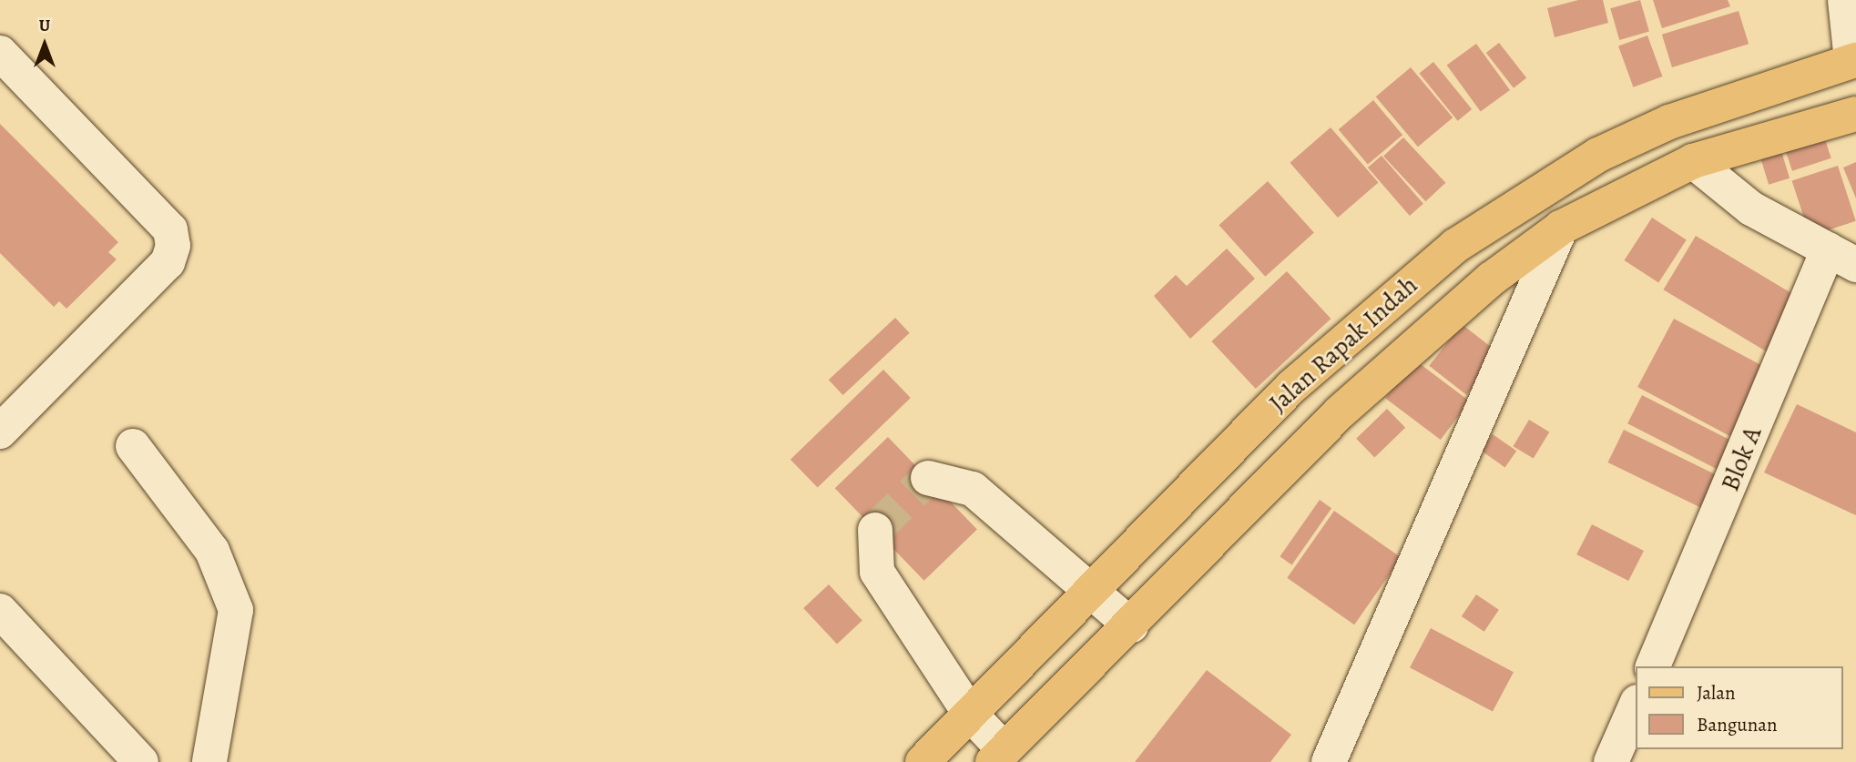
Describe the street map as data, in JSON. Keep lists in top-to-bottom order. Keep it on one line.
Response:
{"streets":{"main road":["Jalan Rapak Indah"],"street":["Blok A"]},"legend":["Jalan","Bangunan"],"north":"top"}
